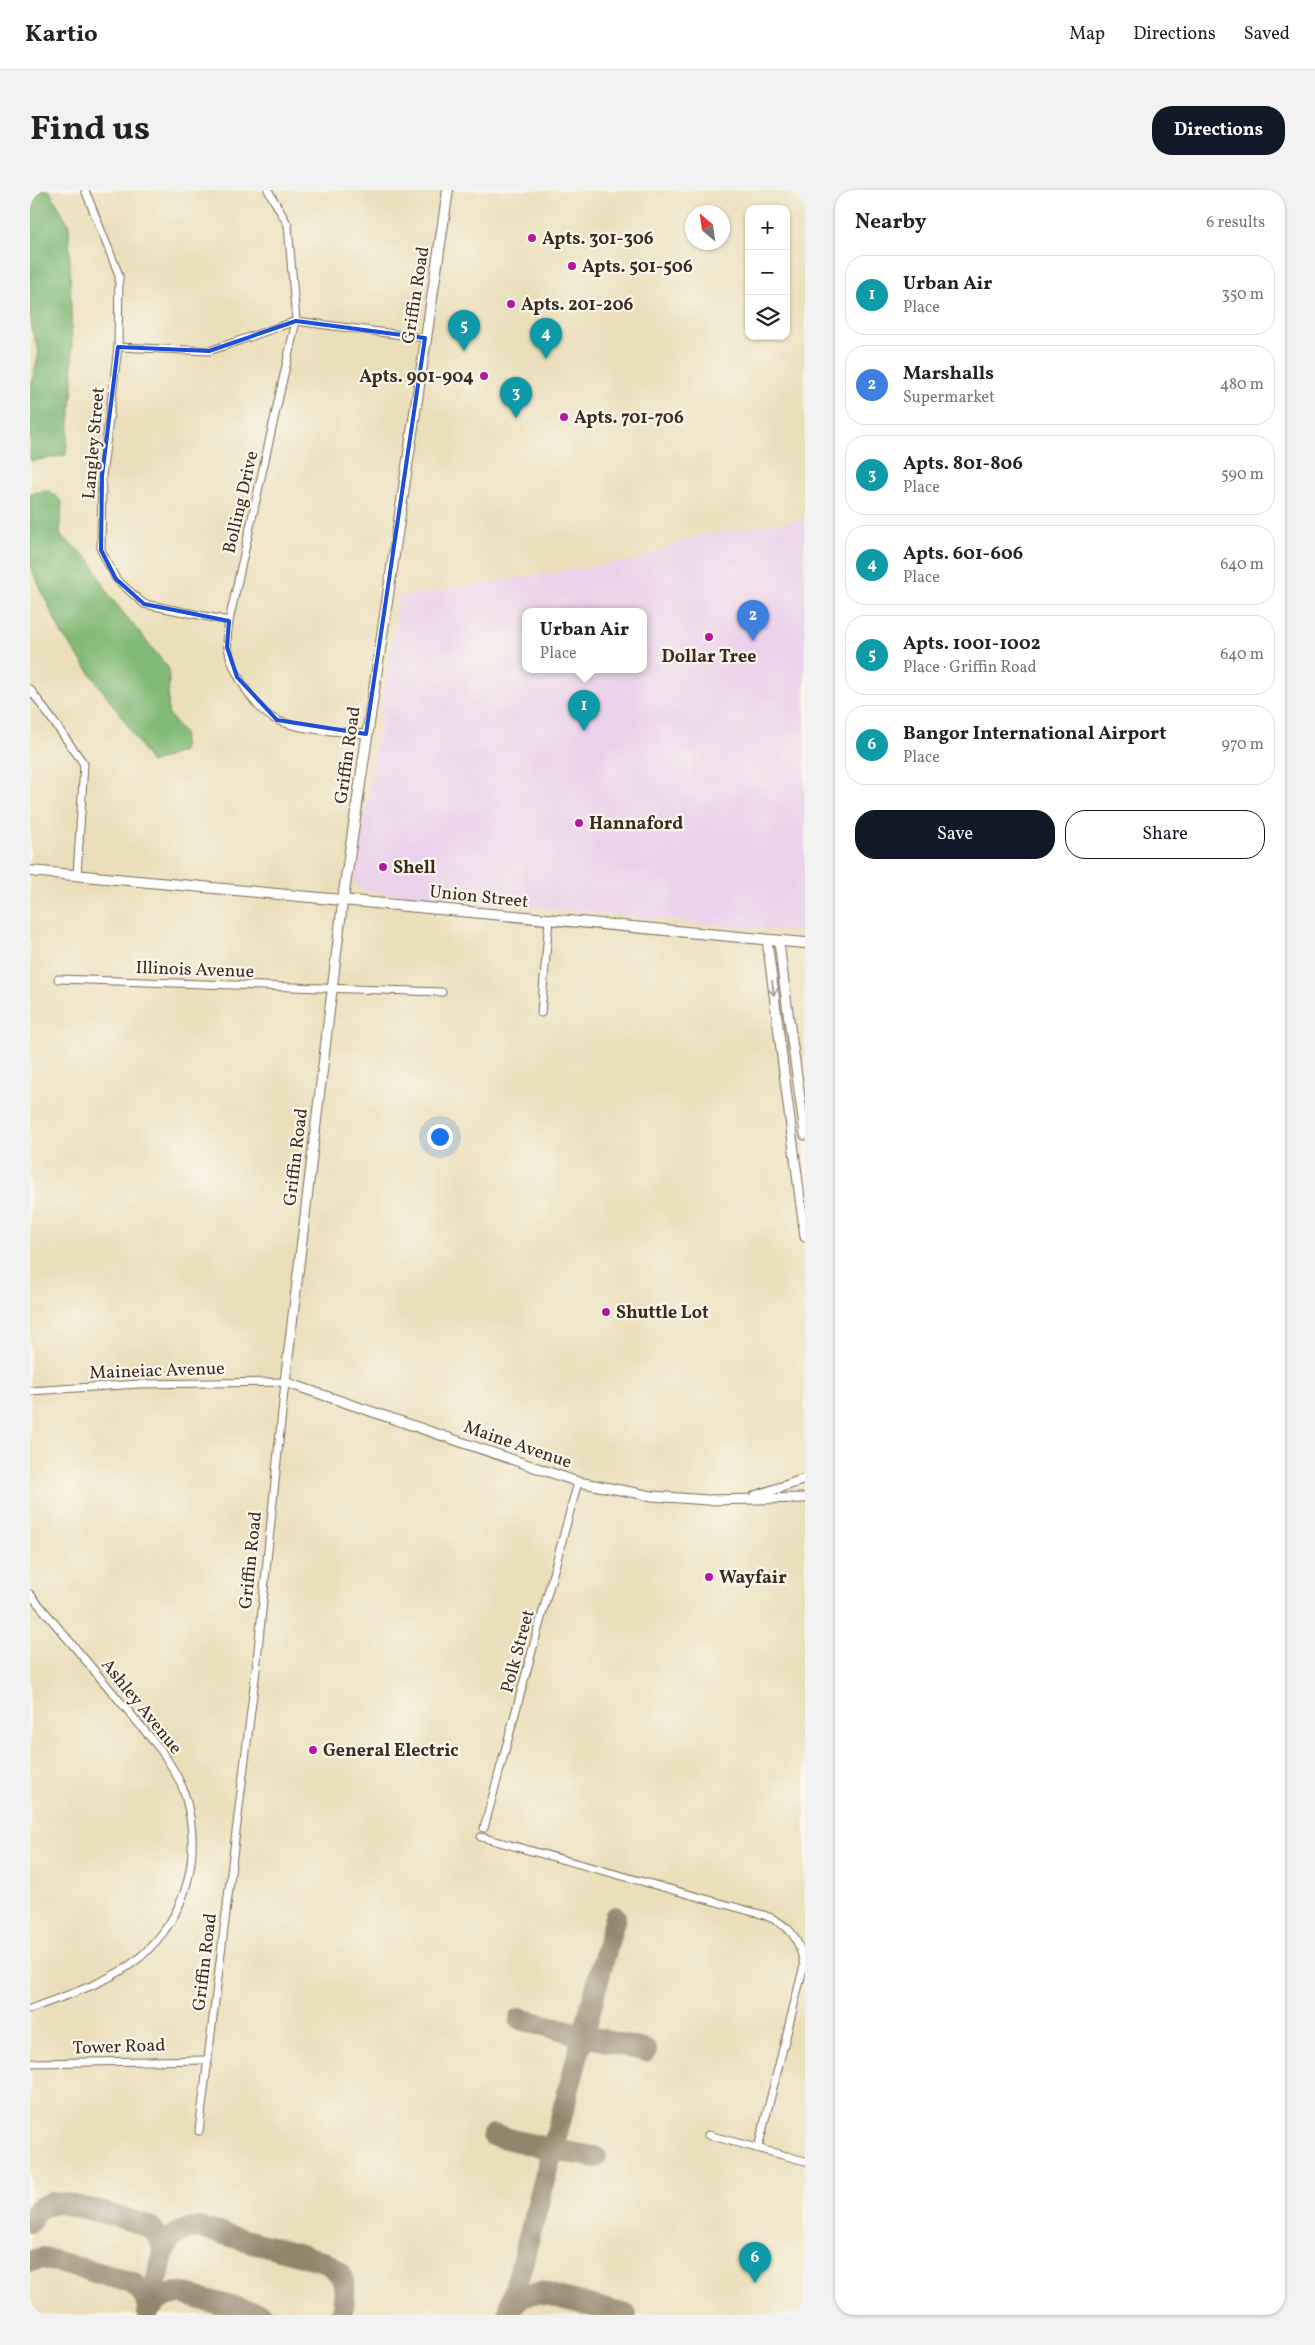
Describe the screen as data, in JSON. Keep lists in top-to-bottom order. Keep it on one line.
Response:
{"streets":{"main road":["Griffin Road","Union Street"],"street":["Langley Street","Bolling Drive","Illinois Avenue","Maineiac Avenue","Maine Avenue","Polk Street","Ashley Avenue","Tower Road"]},"crossings":[["Griffin Road","Bolling Drive"],["Griffin Road","Union Street"],["Griffin Road","Illinois Avenue"],["Griffin Road","Maineiac Avenue"],["Griffin Road","Maine Avenue"],["Griffin Road","Tower Road"],["Langley Street","Bolling Drive"],["Maineiac Avenue","Maine Avenue"],["Maine Avenue","Polk Street"]],"places":["Apts. 301-306","Apts. 501-506","Apts. 201-206","Apts. 901-904","Apts. 701-706","Dollar Tree","Hannaford","Shell","Shuttle Lot","Wayfair","General Electric"],"north":"top left","page":{"header":"Kartio","nav":["Map","Directions","Saved"],"title":"Find us","buttons":["Directions",["Save","Share"]],"heading":["Nearby","6 results"],"map_buttons":["+","−"],"list":[{"mark":"1","name":"Urban Air","note":"Place","value":"350 m"},{"mark":"2","name":"Marshalls","note":"Supermarket","value":"480 m"},{"mark":"3","name":"Apts. 801-806","note":"Place","value":"590 m"},{"mark":"4","name":"Apts. 601-606","note":"Place","value":"640 m"},{"mark":"5","name":"Apts. 1001-1002","note":"Place · Griffin Road","value":"640 m"},{"mark":"6","name":"Bangor International Airport","note":"Place","value":"970 m"}],"pins":["5","4","3","2","1","6"],"popup":["Urban Air","Place"]}}
